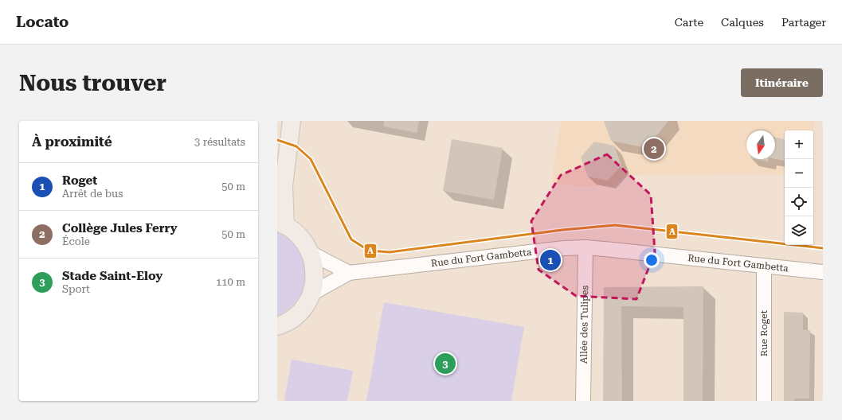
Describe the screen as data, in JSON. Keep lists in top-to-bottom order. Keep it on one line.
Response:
{"streets":{"street":["Rue du Fort Gambetta","Allée des Tulipes","Rue Roget"]},"crossings":[["Rue du Fort Gambetta","Allée des Tulipes"],["Rue du Fort Gambetta","Rue Roget"]],"lines":["transit line A"],"north":"bottom","page":{"header":"Locato","nav":["Carte","Calques","Partager"],"buttons":"Itinéraire","title":"Nous trouver","heading":["À proximité","3 résultats"],"map_buttons":["+","−"],"pins":["2","1","3"],"list":[{"mark":"1","name":"Roget","note":"Arrêt de bus","value":"50 m"},{"mark":"2","name":"Collège Jules Ferry","note":"École","value":"50 m"},{"mark":"3","name":"Stade Saint-Eloy","note":"Sport","value":"110 m"}]}}
